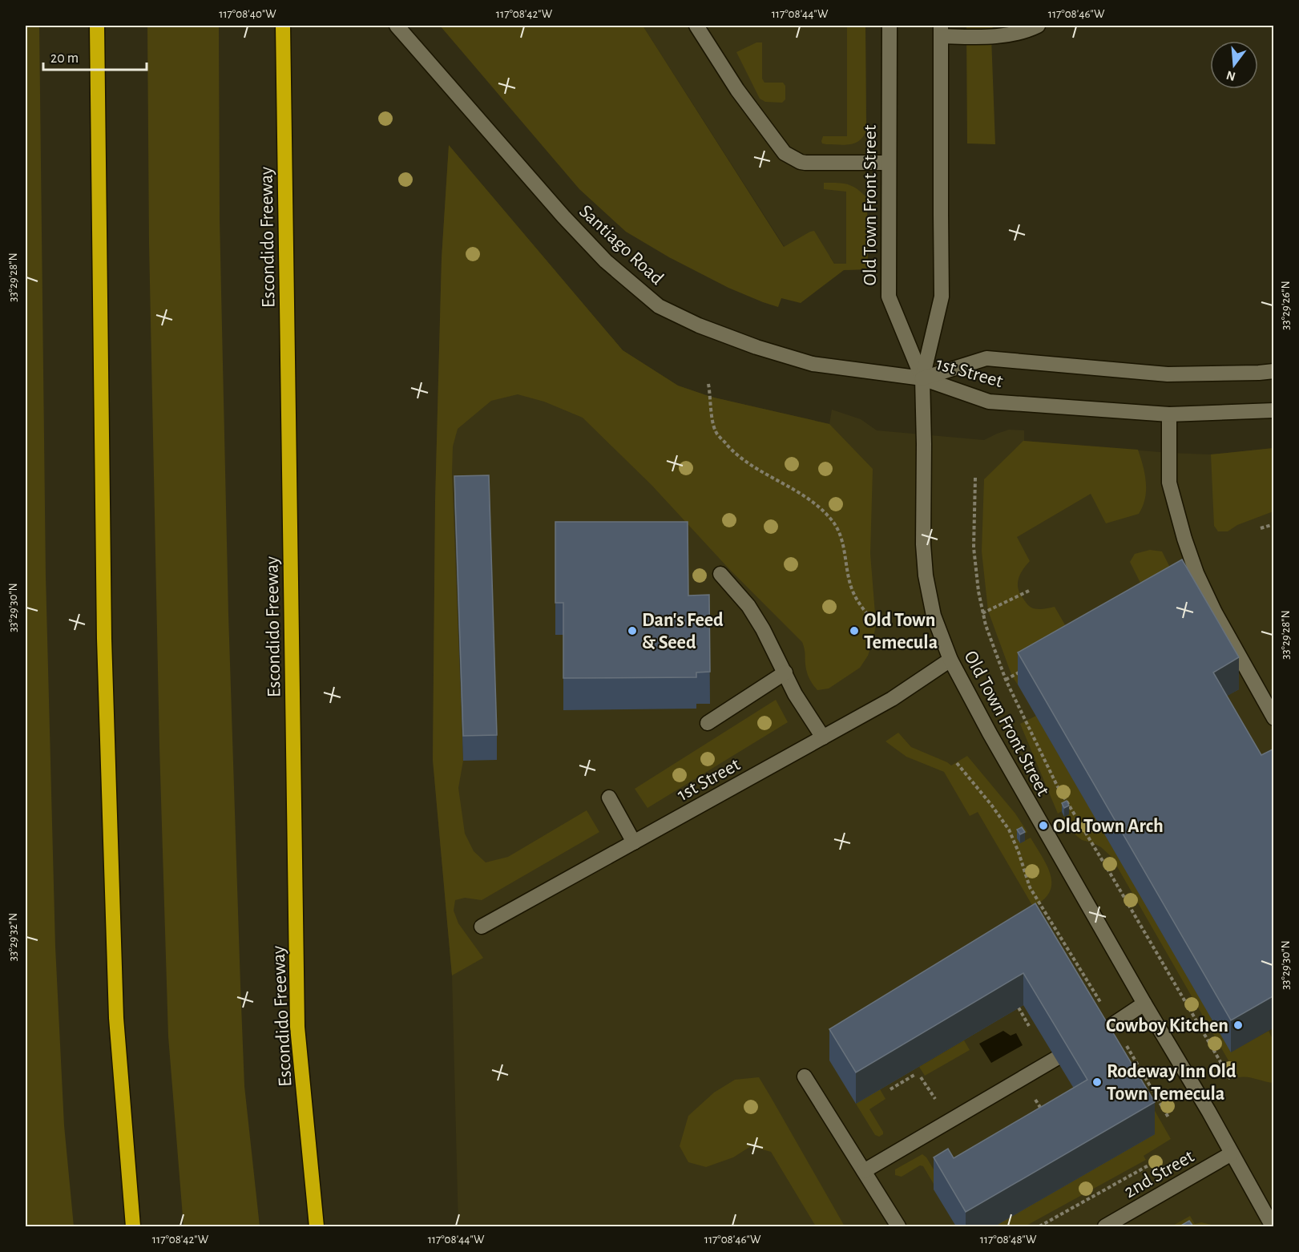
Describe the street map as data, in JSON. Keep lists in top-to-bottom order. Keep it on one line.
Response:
{"streets":{"highway":["Escondido Freeway"],"main road":["Old Town Front Street","Santiago Road","1st Street","2nd Street"]},"crossings":[["Old Town Front Street","Santiago Road"],["Old Town Front Street","1st Street"],["Old Town Front Street","2nd Street"],["Santiago Road","1st Street"]],"places":["Dan's Feed & Seed","Old Town Temecula","Old Town Arch","Cowboy Kitchen","Rodeway Inn Old Town Temecula"],"scale_bar":"20 m","north":"bottom","coordinates":["117°08'40\"W","117°08'42\"W","117°08'44\"W","117°08'46\"W","33°29'28\"N","33°29'26\"N","33°29'30\"N","33°29'32\"N","117°08'48\"W"]}
